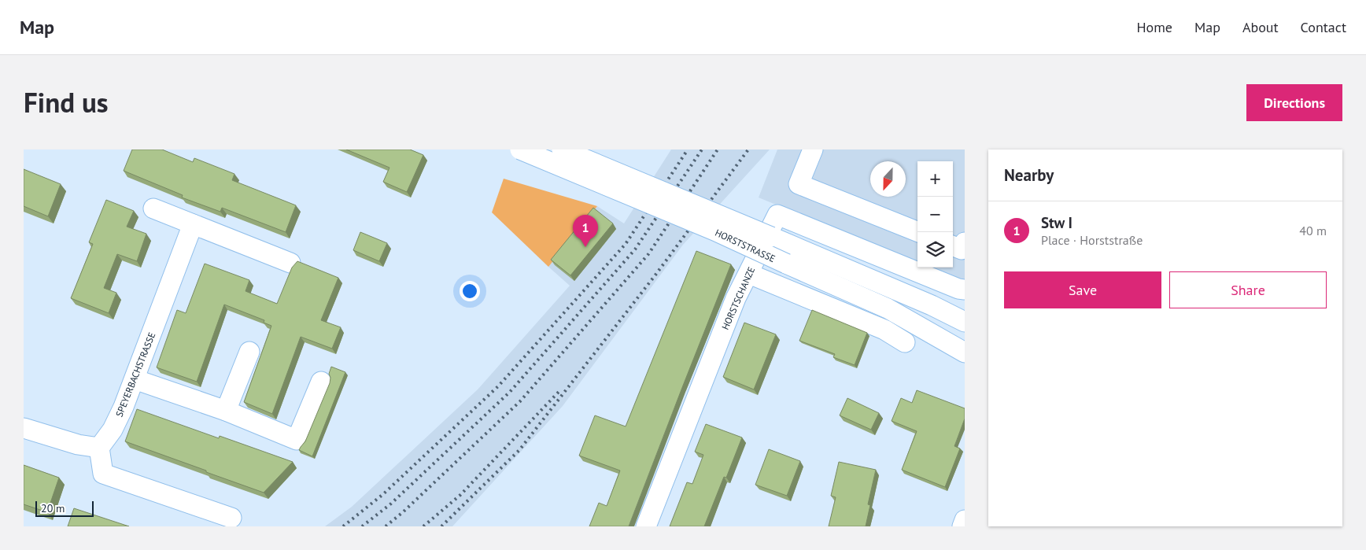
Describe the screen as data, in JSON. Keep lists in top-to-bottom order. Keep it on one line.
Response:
{"streets":{"street":["HORSTSTRASSE","HORSTSCHANZE","SPEYERBACHSTRASSE"]},"scale_bar":"20 m","north":"bottom","page":{"header":"Map","nav":["Home","Map","About","Contact"],"title":"Find us","buttons":["Directions",["Save","Share"]],"heading":"Nearby","map_buttons":["+","−"],"list":[{"mark":"1","name":"Stw I","note":"Place · Horststraße","value":"40 m"}],"pins":"1","scale":"20 m"}}
